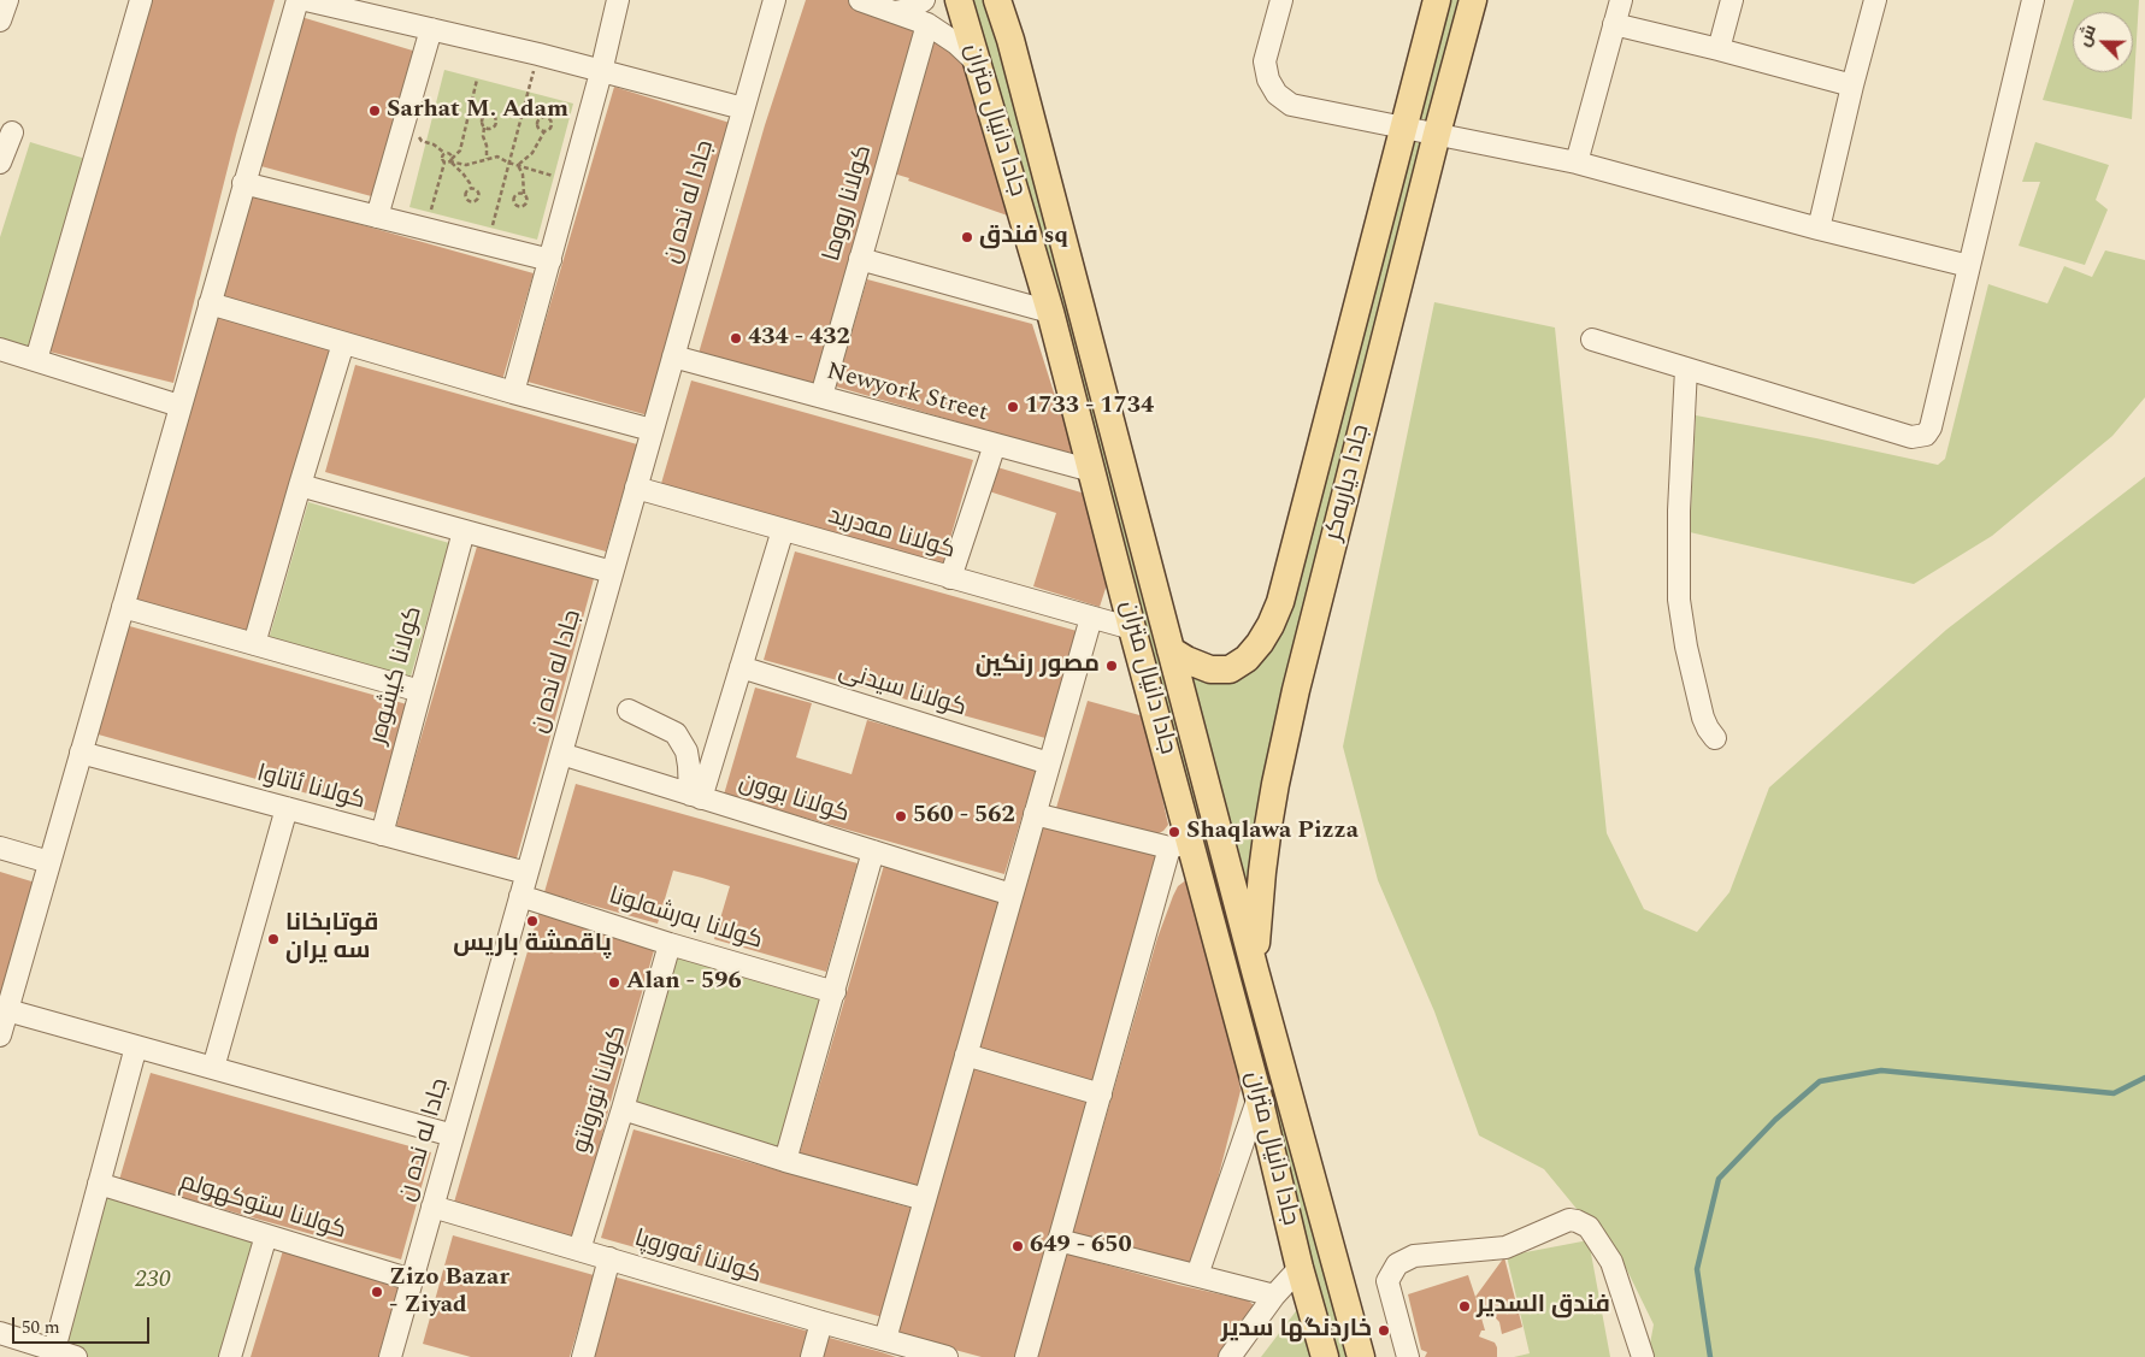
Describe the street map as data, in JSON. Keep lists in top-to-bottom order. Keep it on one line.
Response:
{"streets":{"main road":["جادا دانيال متران","جادا دیاربه‌كر"],"street":["جادا له نده ن","كولانا رووما","Newyork Street","كولانا مه‌درید","كولانا كیشوه‌ر","كولانا سيدنى","كولانا ئاتاوا","كولانا بوون","كولانا به‌رشه‌لونا","كولانا تورونتو","كولانا ستوكهولم","كولانا ئه‌وروپا"]},"crossings":[["جادا دانيال متران","Newyork Street"],["جادا دانيال متران","جادا دیاربه‌كر"],["جادا دانيال متران","كولانا مه‌درید"],["جادا له نده ن","Newyork Street"],["جادا له نده ن","كولانا مه‌درید"],["جادا له نده ن","كولانا ئاتاوا"],["جادا له نده ن","كولانا بوون"],["جادا له نده ن","كولانا به‌رشه‌لونا"],["جادا له نده ن","كولانا ستوكهولم"],["جادا له نده ن","كولانا ئه‌وروپا"],["كولانا رووما","Newyork Street"],["كولانا كیشوه‌ر","كولانا ئاتاوا"],["كولانا به‌رشه‌لونا","كولانا تورونتو"],["كولانا تورونتو","كولانا ئه‌وروپا"]],"parks":["230"],"places":["Sarhat M. Adam","فندق sq","434 - 432","1733 - 1734","مصور رنكين","560 - 562","Shaqlawa Pizza","پاقمشة باريس","قوتابخانا سه يران","Alan - 596","649 - 650","Zizo Bazar - Ziyad","فندق السدير","خاردنگها سدير"],"scale_bar":"50 m","north":"top left"}
